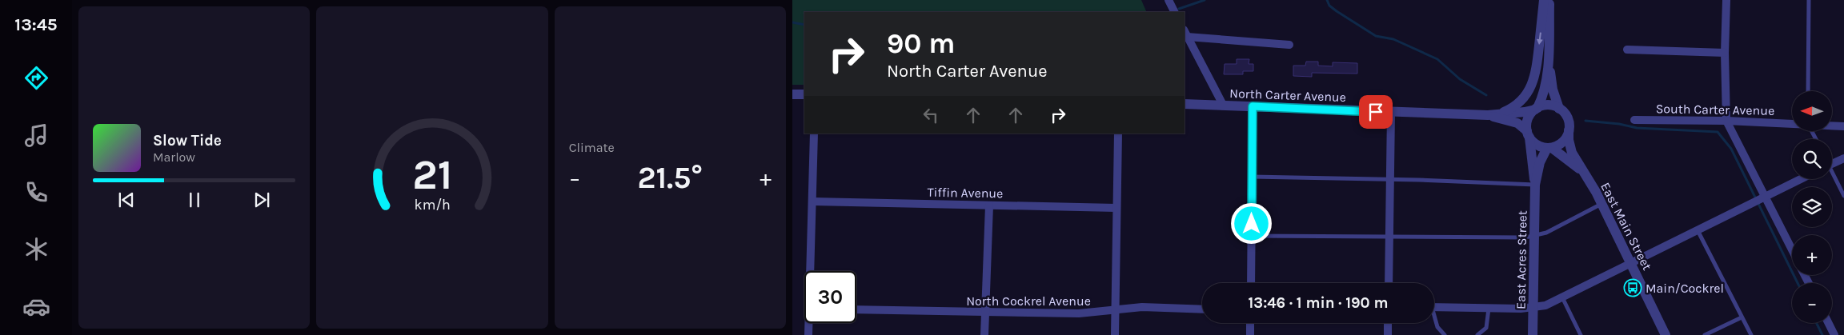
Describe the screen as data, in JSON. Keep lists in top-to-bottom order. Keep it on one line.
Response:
{"streets":{"street":["North Carter Avenue","South Carter Avenue","Tiffin Avenue","East Main Street","East Acres Street","North Cockrel Avenue"]},"crossings":[["North Carter Avenue","East Main Street"],["North Carter Avenue","East Acres Street"],["East Main Street","East Acres Street"]],"places":{"bus stop":["Main/Cockrel"]},"north":"left","page":{"tabs":"13:45","tile":"Climate","turn":["90 m","North Carter Avenue"],"map_buttons":["+","−"],"song":["Slow Tide","Marlow"],"heat":["−","21.5°","+"],"limit":"30","trip":"13:46 · 1 min · 190 m","gauge":["21","km/h"]}}
